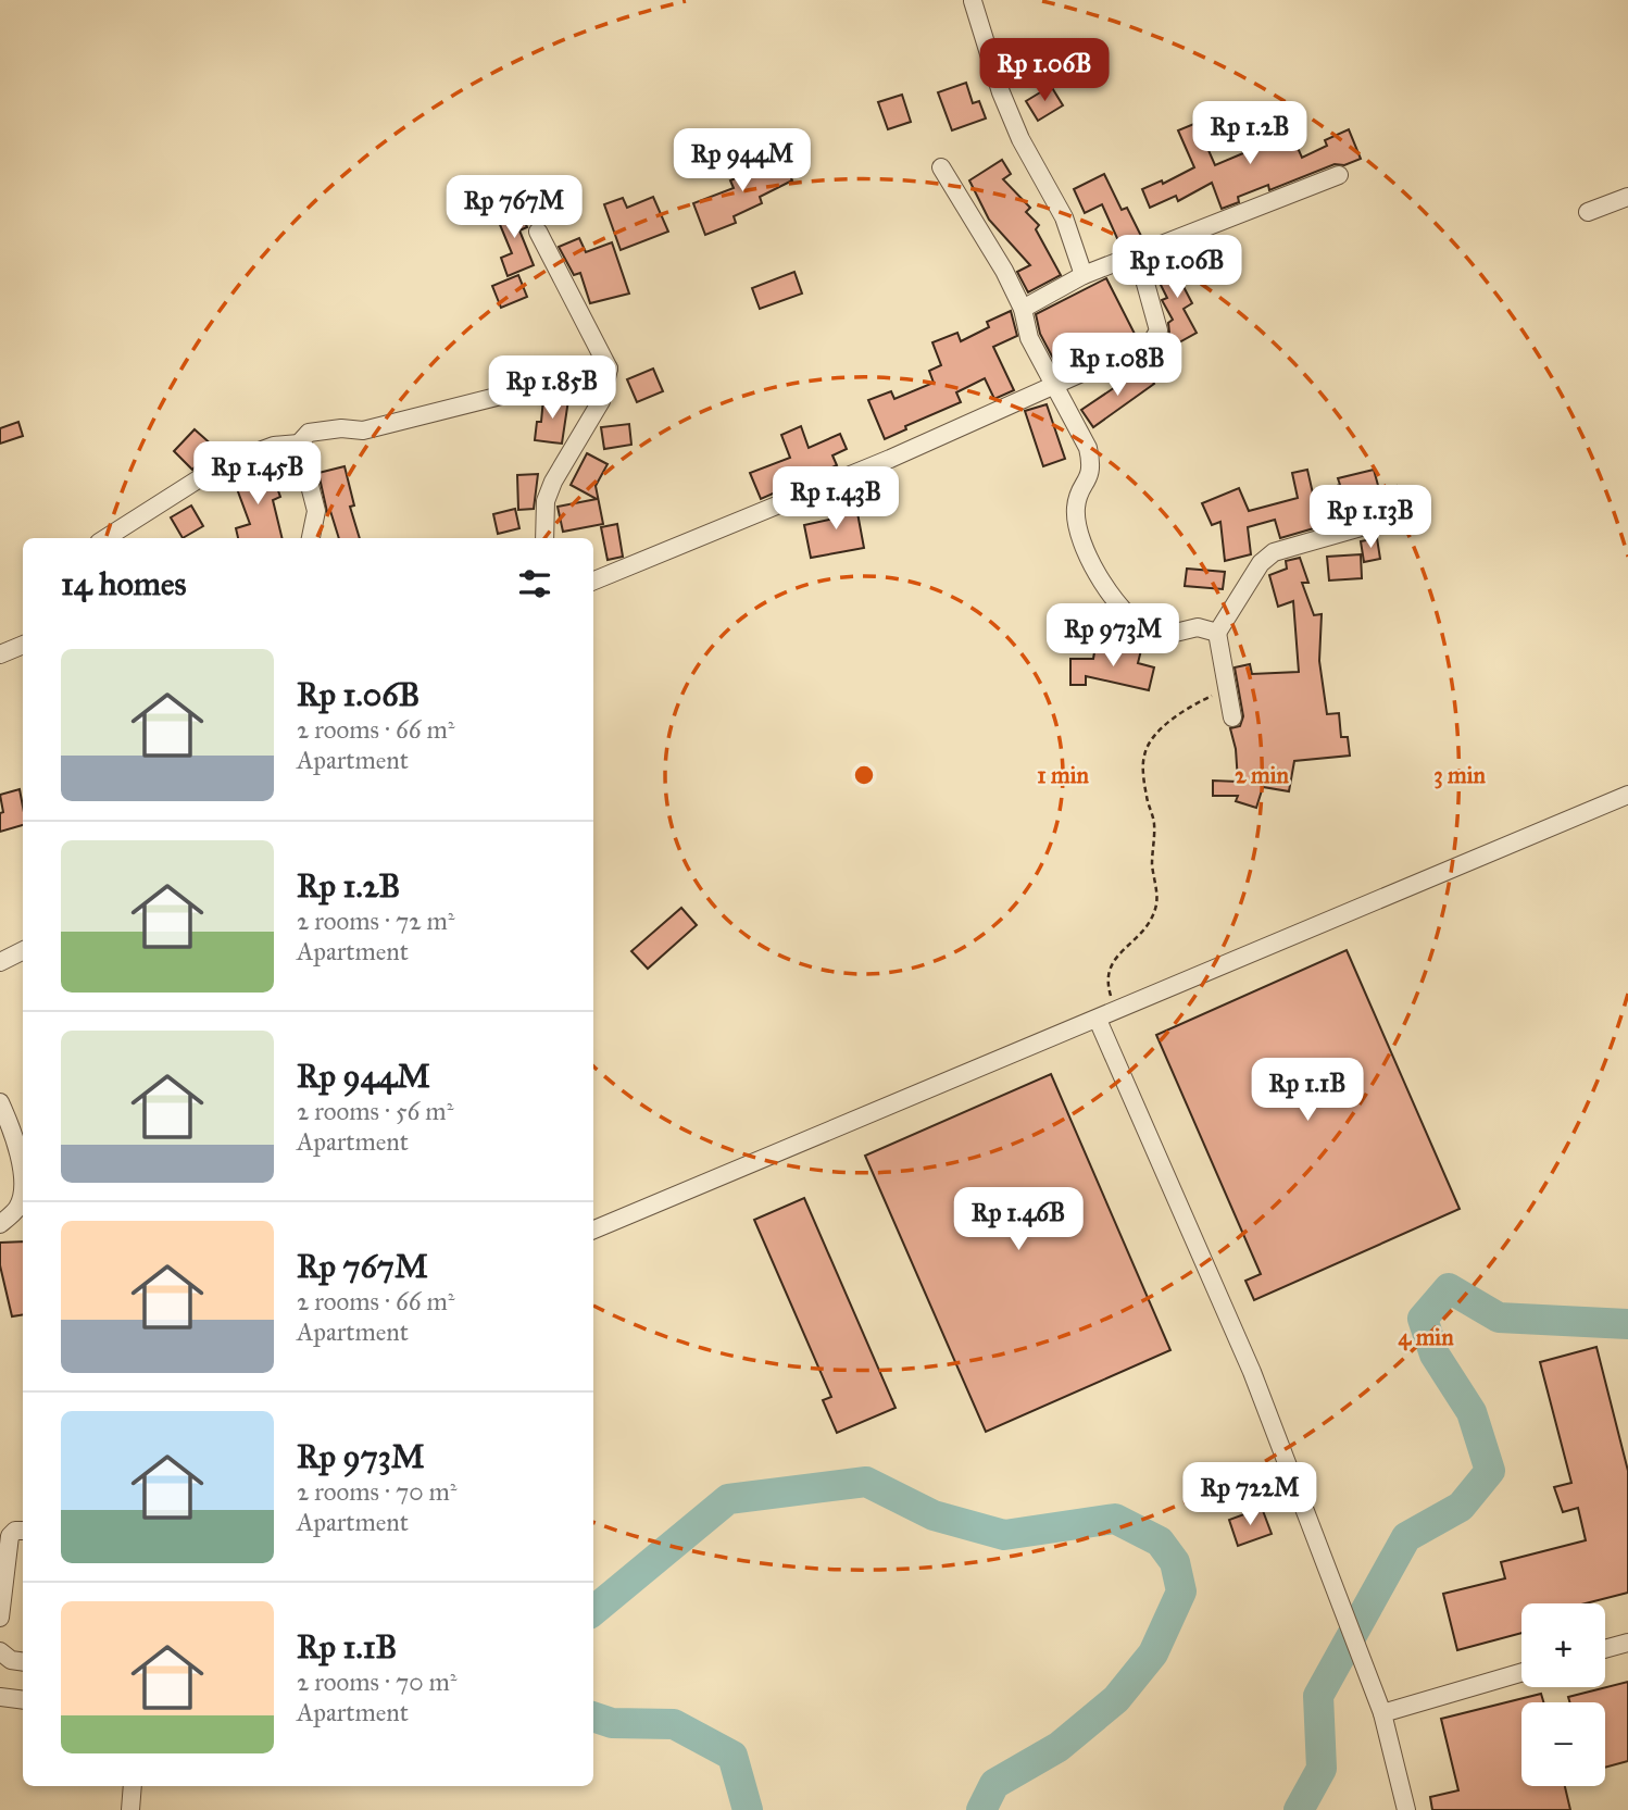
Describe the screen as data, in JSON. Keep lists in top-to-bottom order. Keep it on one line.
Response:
{"page":{"price":["Rp 1.06B","Rp 1.2B","Rp 944M","Rp 767M","Rp 1.06B","Rp 1.08B","Rp 1.85B","Rp 1.45B","Rp 1.43B","Rp 1.13B","Rp 973M","Rp 1.1B","Rp 1.46B","Rp 722M"],"heading":"14 homes","list":[{"name":"Rp 1.06B","note":"2 rooms · 66 m² · Apartment"},{"name":"Rp 1.2B","note":"2 rooms · 72 m² · Apartment"},{"name":"Rp 944M","note":"2 rooms · 56 m² · Apartment"},{"name":"Rp 767M","note":"2 rooms · 66 m² · Apartment"},{"name":"Rp 973M","note":"2 rooms · 70 m² · Apartment"},{"name":"Rp 1.1B","note":"2 rooms · 70 m² · Apartment"}],"map_buttons":["+","−"]},"rings":["1 min","2 min","3 min","4 min"]}
